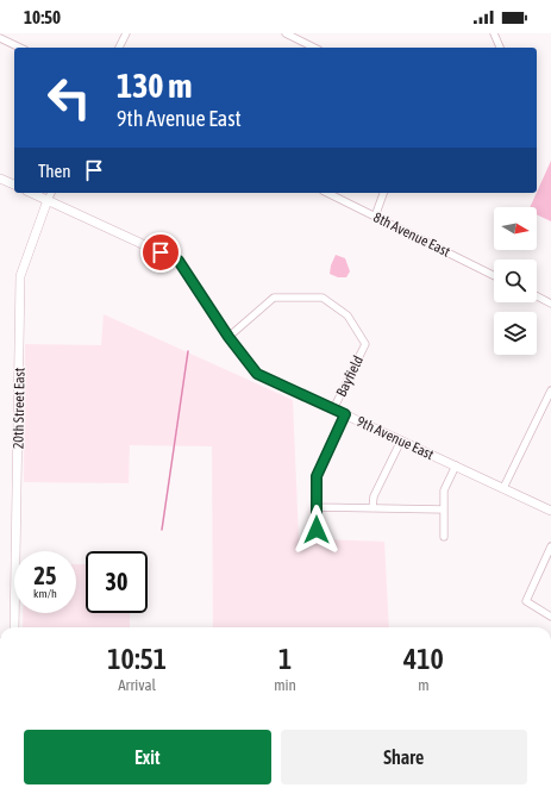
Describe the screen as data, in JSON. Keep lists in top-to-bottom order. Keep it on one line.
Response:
{"streets":{"street":["8th Avenue East","Bayfield","20th Street East","9th Avenue East"]},"crossings":[["Bayfield","9th Avenue East"],["20th Street East","9th Avenue East"]],"north":"right","page":{"status":"10:50","turn":["130 m","9th Avenue East"],"then":"Then","speed":"25 km/h","limit":"30","eta":["10:51","Arrival","1","min","410","m"],"buttons":["Exit","Share"]}}
